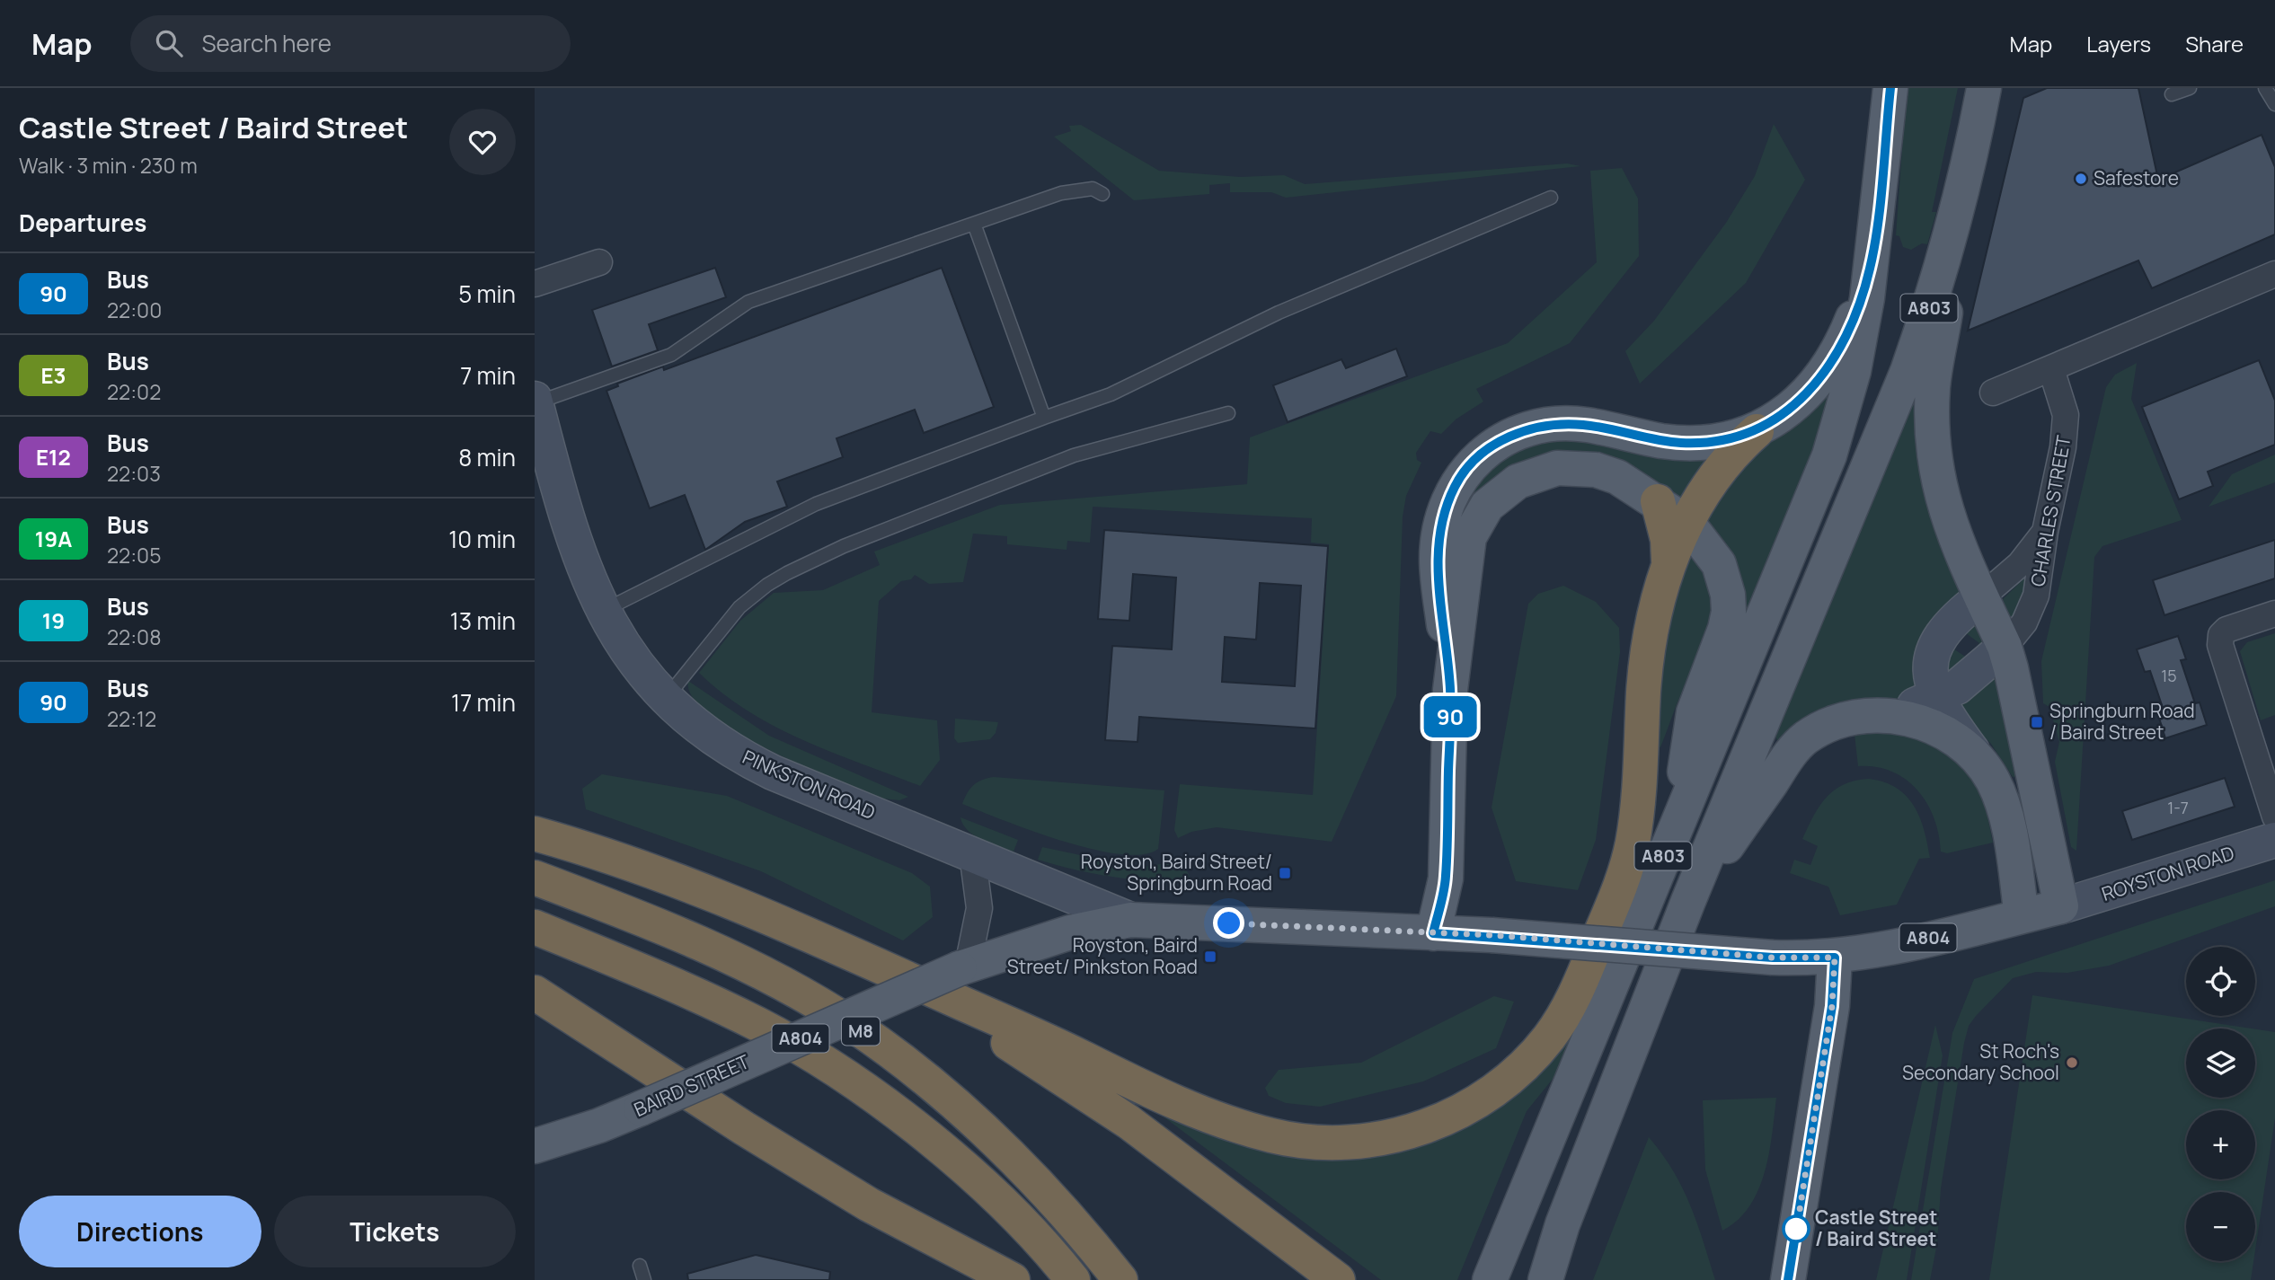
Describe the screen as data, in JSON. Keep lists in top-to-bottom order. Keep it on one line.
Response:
{"streets":{"highway":["M8"],"main road":["A803","A804","BAIRD STREET"],"street":["CHARLES STREET","PINKSTON ROAD","ROYSTON ROAD"]},"crossings":[["A803","A804"],["PINKSTON ROAD","A804"],["PINKSTON ROAD","BAIRD STREET"],["A804","BAIRD STREET"]],"places":{"other":["Safestore","St Roch's Secondary School","Castle Street / Baird Street"],"transit":["Springburn Road / Baird Street","Royston, Baird Street/ Springburn Road","Royston, Baird Street/ Pinkston Road"]},"lines":["bus line 90"],"house_numbers":["15","1-7"],"page":{"header":"Map","search":"Search here","nav":["Map","Layers","Share"],"heading":[["Castle Street / Baird Street","Walk · 3 min · 230 m"],"Departures"],"on_map":"90","list":[{"mark":"90","name":"Bus","note":"22:00","value":"5 min"},{"mark":"E3","name":"Bus","note":"22:02","value":"7 min"},{"mark":"E12","name":"Bus","note":"22:03","value":"8 min"},{"mark":"19A","name":"Bus","note":"22:05","value":"10 min"},{"mark":"19","name":"Bus","note":"22:08","value":"13 min"},{"mark":"90","name":"Bus","note":"22:12","value":"17 min"}],"map_buttons":["+","−"],"buttons":["Directions","Tickets"]}}
